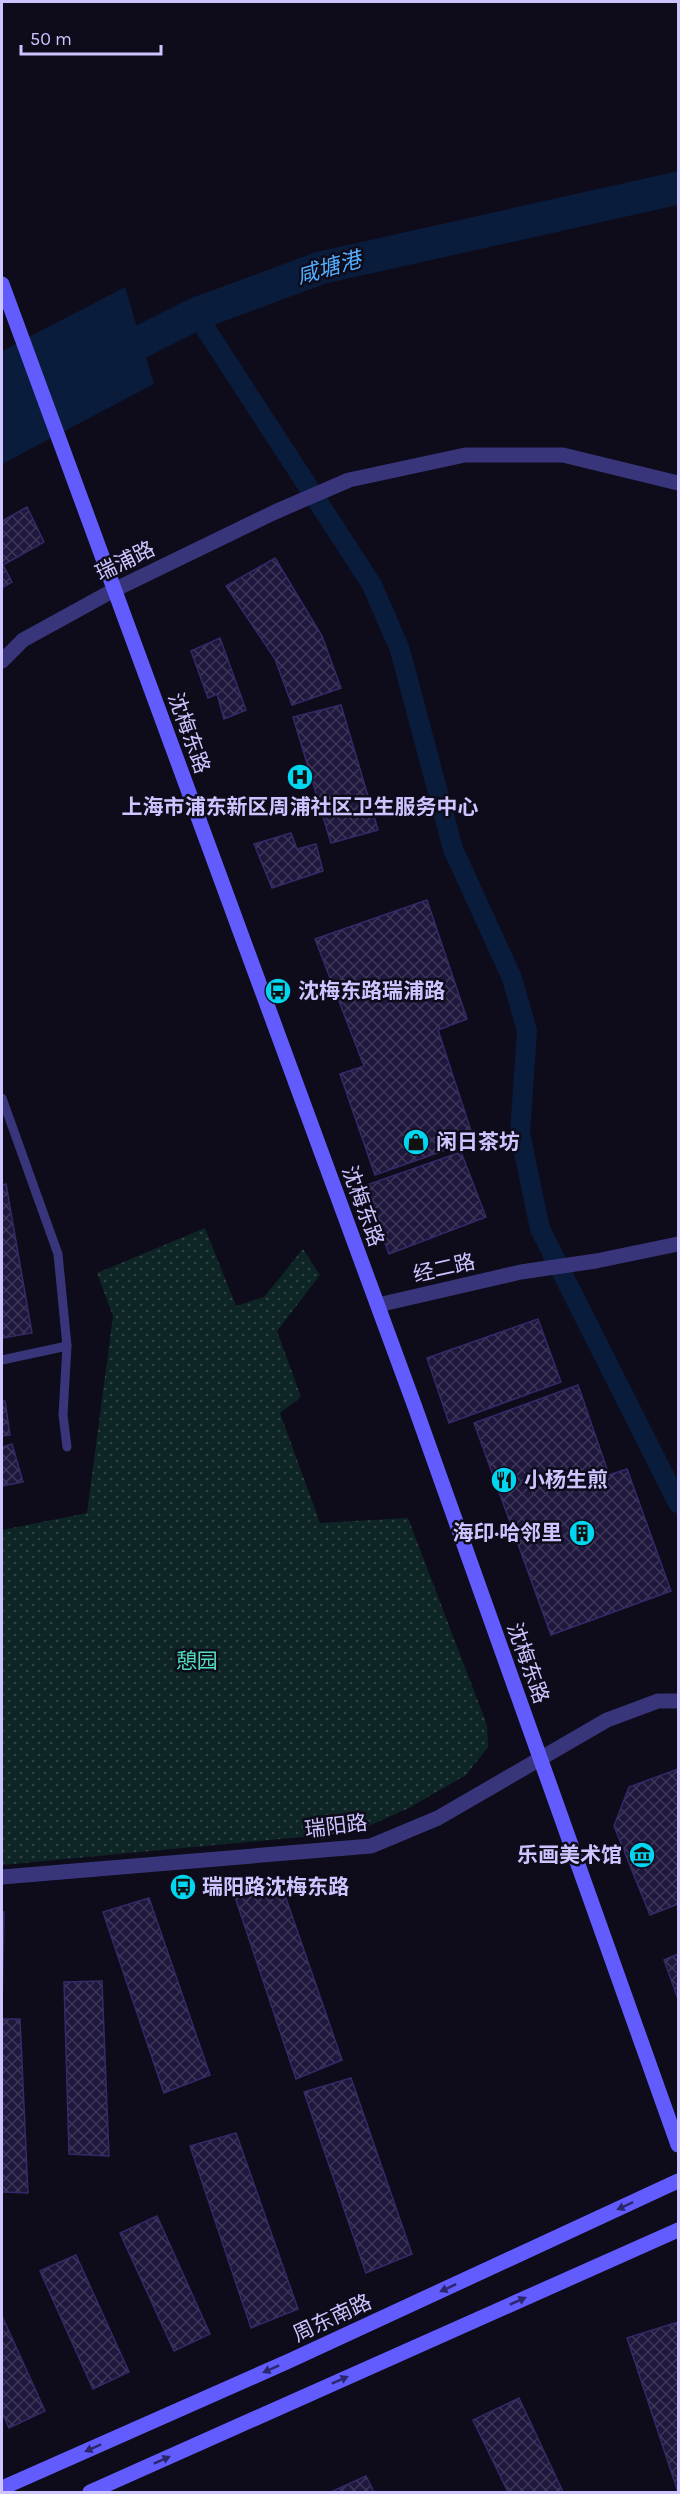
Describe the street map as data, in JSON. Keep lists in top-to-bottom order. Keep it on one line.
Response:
{"streets":{"street":["瑞浦路","沈梅东路","经二路","瑞阳路","周东南路"]},"crossings":[["瑞浦路","沈梅东路"],["沈梅东路","经二路"],["沈梅东路","瑞阳路"]],"water":["咸塘港"],"parks":["憩园"],"places":{"hospital":["上海市浦东新区周浦社区卫生服务中心"],"bus stop":["沈梅东路瑞浦路","瑞阳路沈梅东路"],"shop":["闲日茶坊"],"restaurant":["小杨生煎"],"building":["海印·哈邻里"],"museum":["乐画美术馆"]},"scale_bar":"50 m"}
